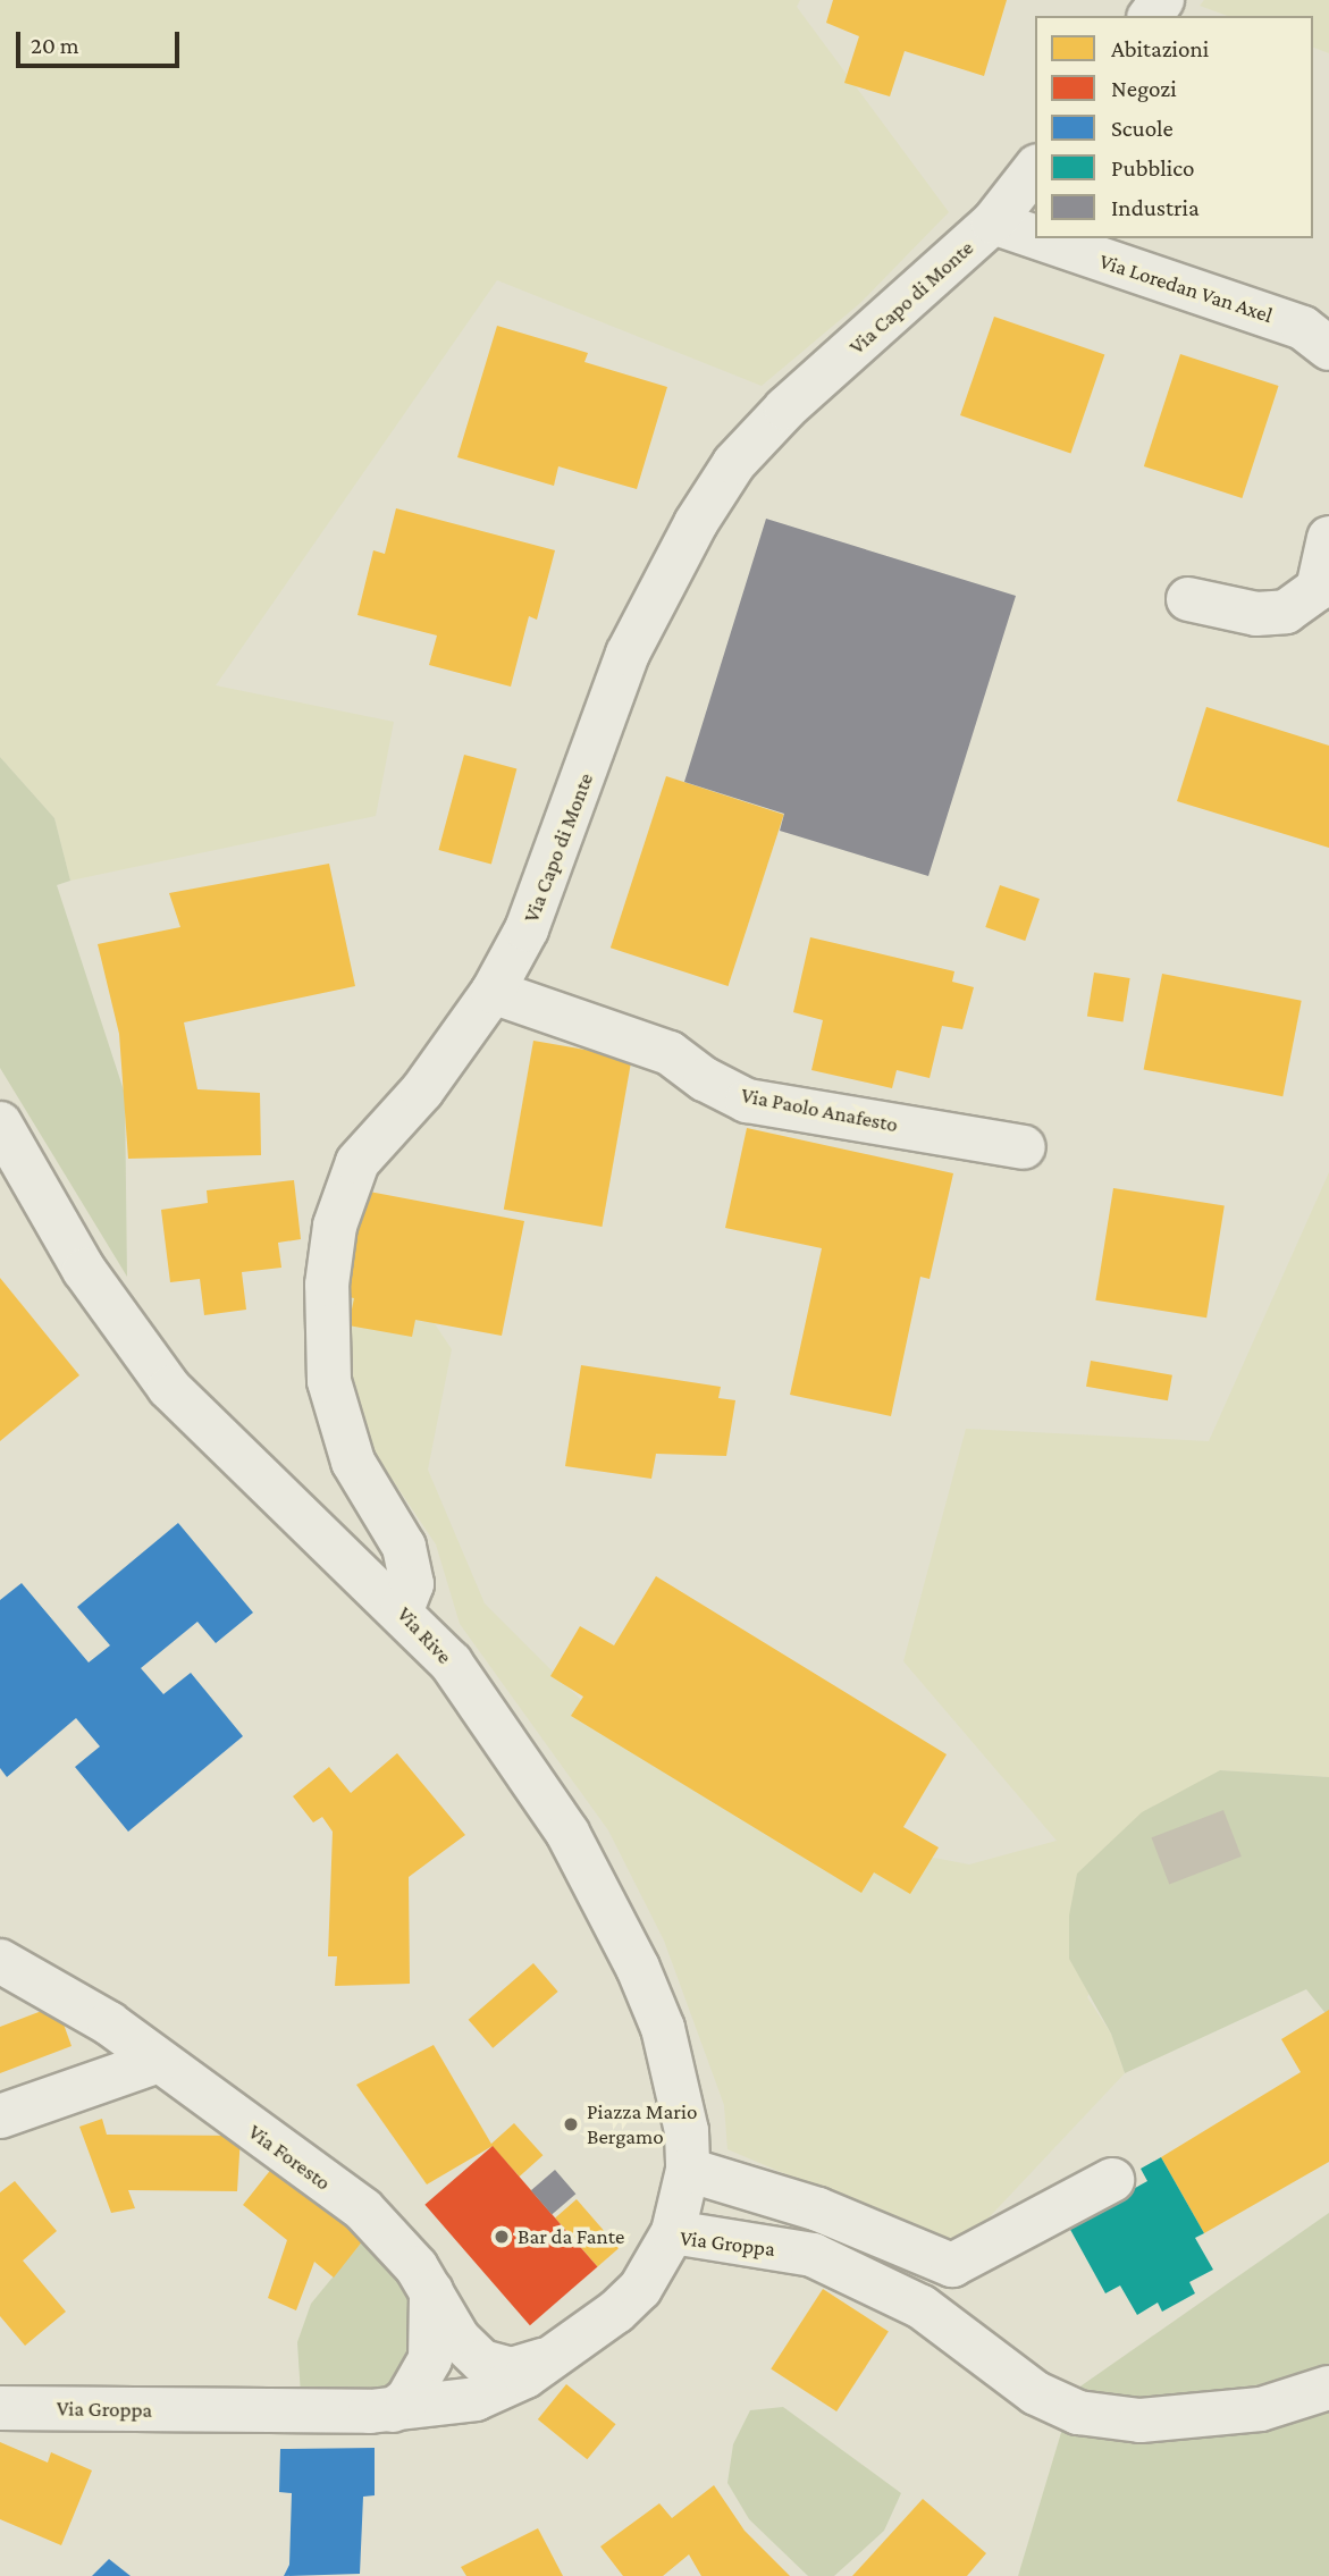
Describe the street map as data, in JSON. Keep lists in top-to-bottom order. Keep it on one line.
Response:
{"streets":{"street":["Via Loredan Van Axel","Via Capo di Monte","Via Paolo Anafesto","Via Rive","Via Foresto","Via Groppa"]},"crossings":[["Via Loredan Van Axel","Via Capo di Monte"],["Via Capo di Monte","Via Paolo Anafesto"],["Via Capo di Monte","Via Rive"],["Via Rive","Via Groppa"],["Via Foresto","Via Groppa"]],"places":["Piazza Mario Bergamo","Bar da Fante"],"legend":["Abitazioni","Negozi","Scuole","Pubblico","Industria"],"scale_bar":"20 m"}
